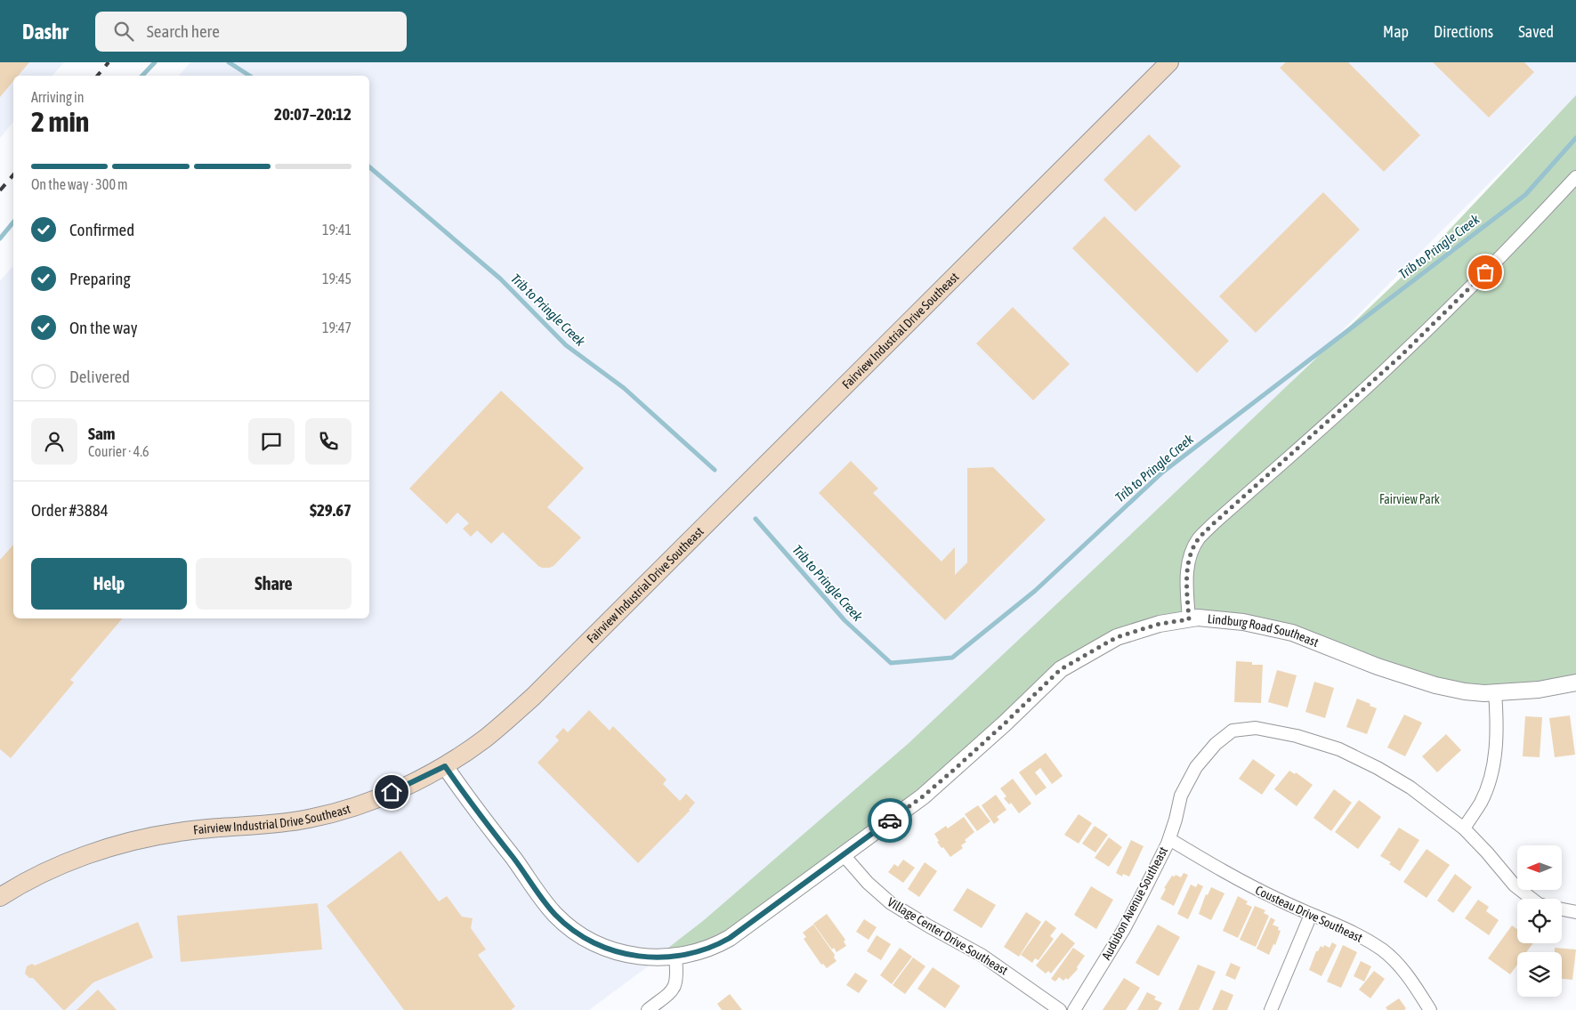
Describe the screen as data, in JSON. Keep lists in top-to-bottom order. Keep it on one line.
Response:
{"streets":{"main road":["Fairview Industrial Drive Southeast"],"street":["Lindburg Road Southeast","Audubon Avenue Southeast","Cousteau Drive Southeast","Village Center Drive Southeast"]},"crossings":[["Fairview Industrial Drive Southeast","Lindburg Road Southeast"],["Lindburg Road Southeast","Village Center Drive Southeast"],["Audubon Avenue Southeast","Cousteau Drive Southeast"]],"water":["Trib to Pringle Creek"],"parks":["Fairview Park"],"north":"left","page":{"header":"Dashr","search":"Search here","nav":["Map","Directions","Saved"],"heading":["2 min","Arriving in","20:07–20:12"],"panel":["Sam","Courier · 4.6","Order #3884","$29.67"],"bar":"On the way · 300 m","list":[["Confirmed","19:41"],["Preparing","19:45"],["On the way","19:47"],"Delivered"],"buttons":["Help","Share"]}}
